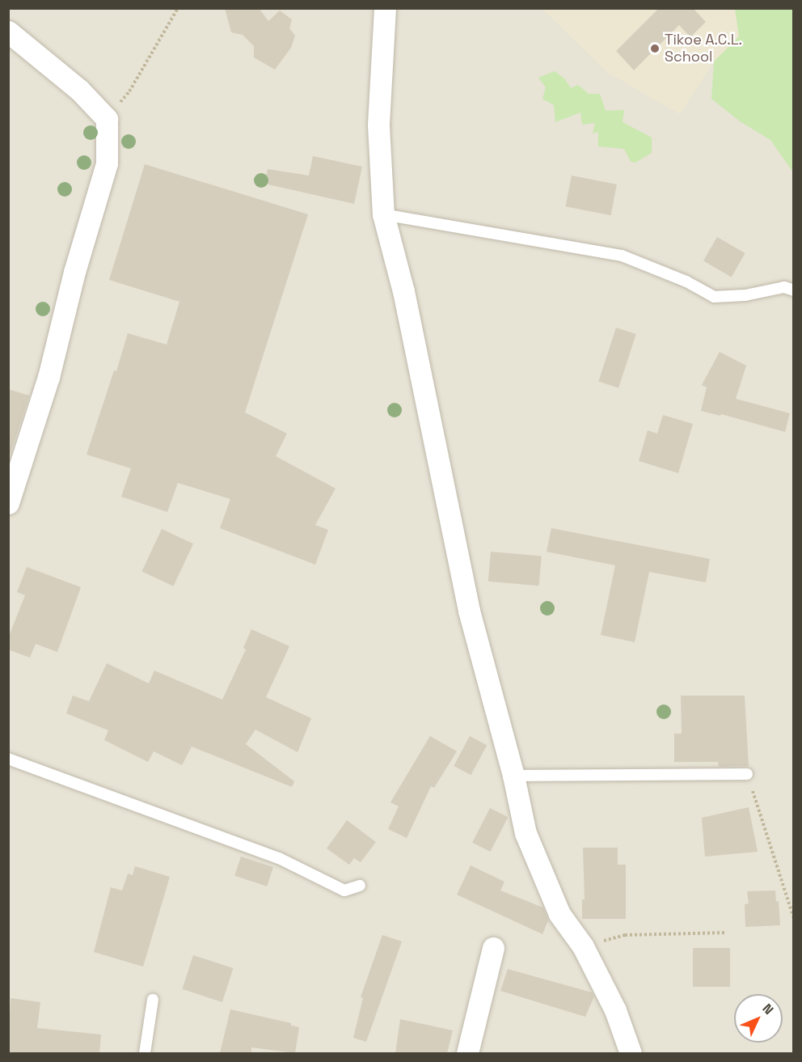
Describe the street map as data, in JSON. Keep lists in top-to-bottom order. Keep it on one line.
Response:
{"places":["Tikoe A.C.L. School"],"north":"top right"}
